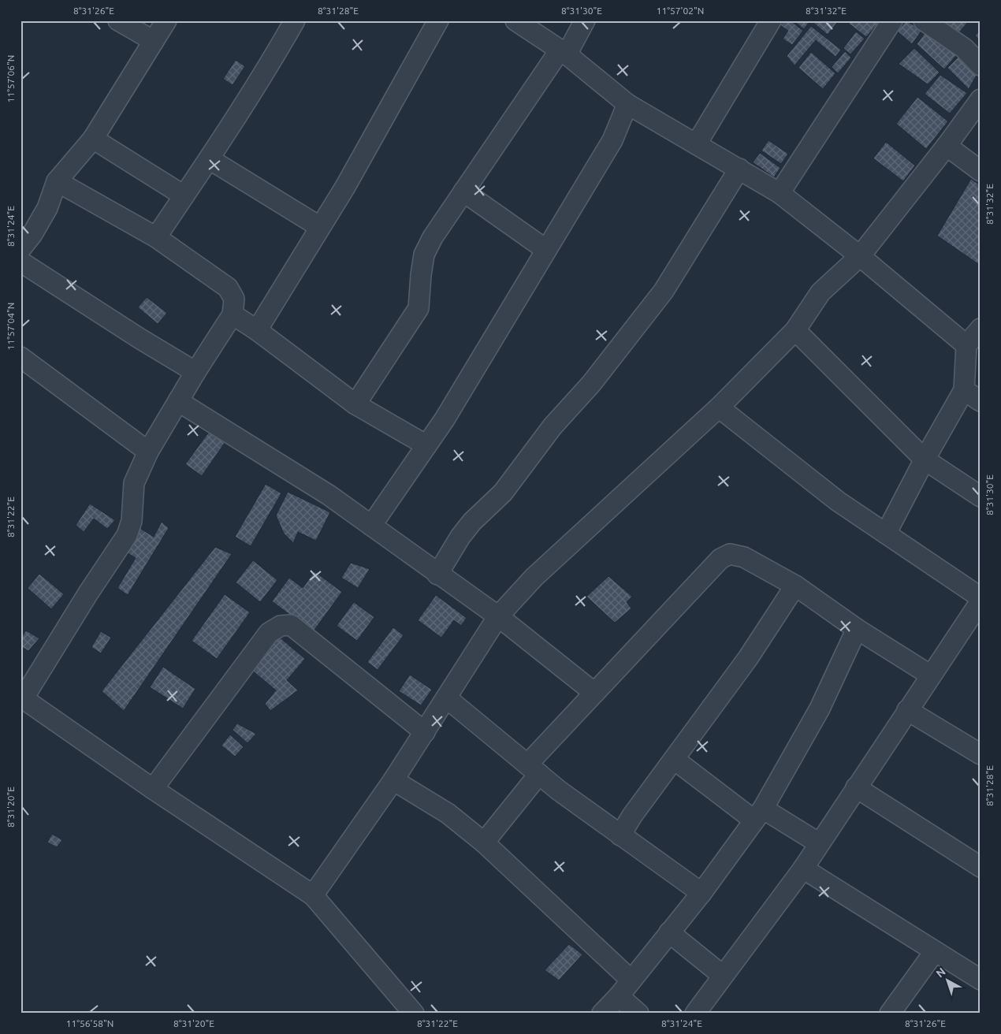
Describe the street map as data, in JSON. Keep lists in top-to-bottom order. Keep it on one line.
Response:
{"north":"top left","coordinates":["8°31'26\"E","8°31'28\"E","8°31'30\"E","11°57'02\"N","8°31'32\"E","11°57'06\"N","8°31'24\"E","11°57'04\"N","8°31'22\"E","8°31'20\"E","11°56'58\"N"]}
